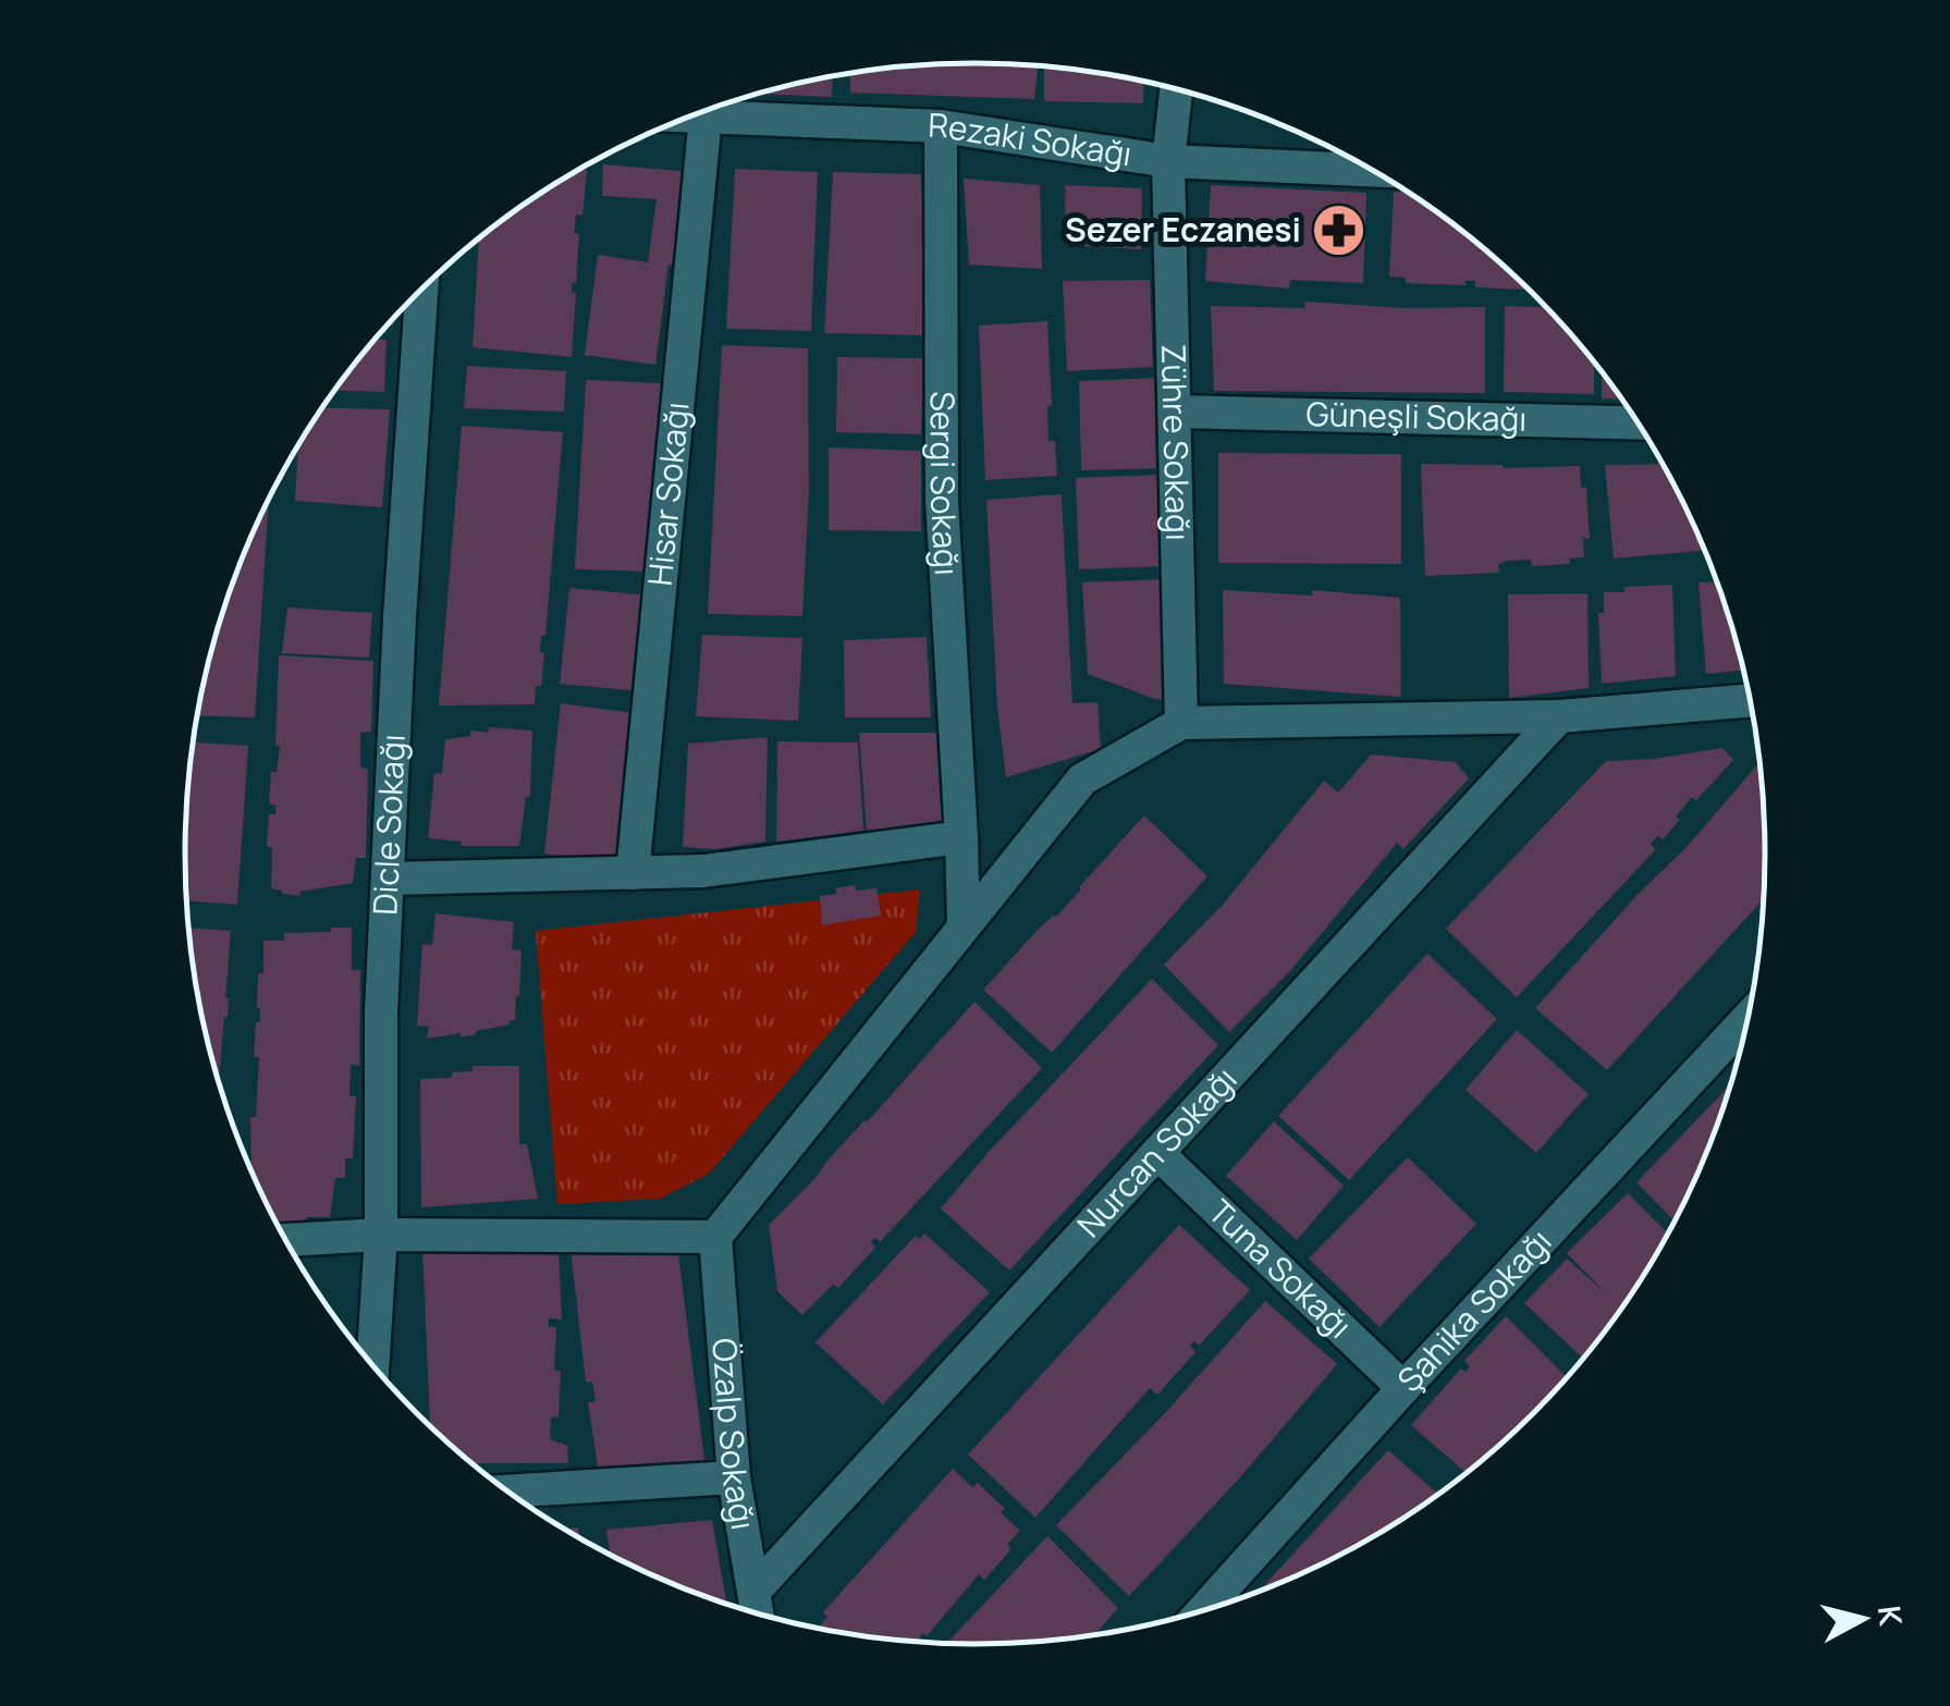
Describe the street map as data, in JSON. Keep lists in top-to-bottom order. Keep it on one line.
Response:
{"streets":{"street":["Rezaki Sokağı","Güneşli Sokağı","Zühre Sokağı","Sergi Sokağı","Hisar Sokağı","Dicle Sokağı","Nurcan Sokağı","Tuna Sokağı","Şahika Sokağı","Özalp Sokağı"]},"crossings":[["Rezaki Sokağı","Zühre Sokağı"],["Rezaki Sokağı","Sergi Sokağı"],["Rezaki Sokağı","Hisar Sokağı"],["Güneşli Sokağı","Zühre Sokağı"],["Nurcan Sokağı","Tuna Sokağı"],["Nurcan Sokağı","Özalp Sokağı"],["Tuna Sokağı","Şahika Sokağı"]],"places":{"pharmacy":["Sezer Eczanesi"]},"north":"right"}
